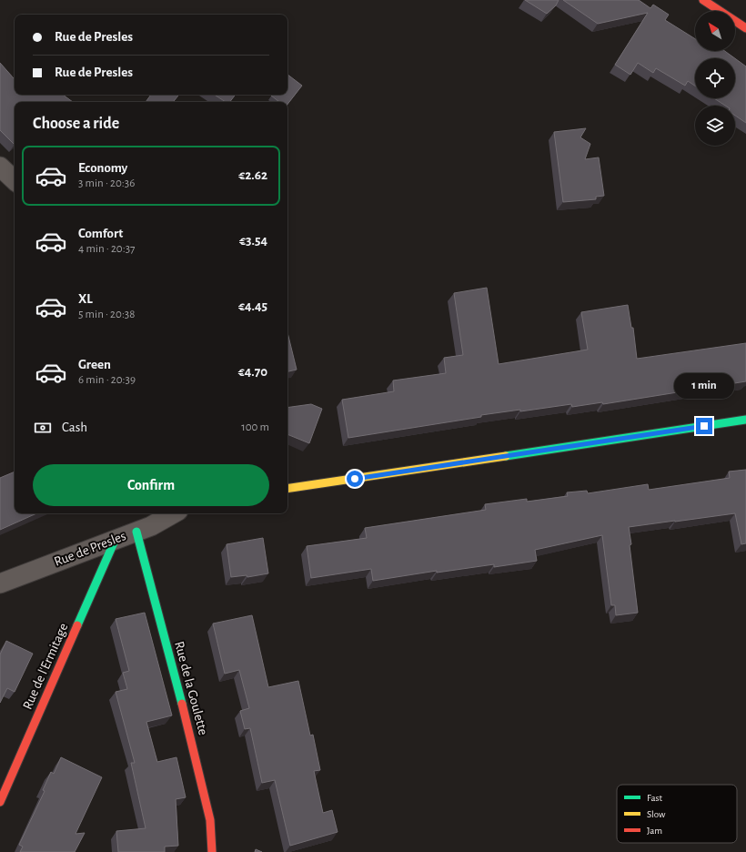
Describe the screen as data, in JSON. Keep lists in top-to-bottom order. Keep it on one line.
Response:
{"streets":{"street":["Rue de Presles","Rue de l'Ermitage","Rue de la Goulette"]},"crossings":[["Rue de Presles","Rue de l'Ermitage"],["Rue de Presles","Rue de la Goulette"]],"legend":["Fast","Slow","Jam"],"north":"top left","page":{"banner":["Rue de Presles","Rue de Presles"],"heading":"Choose a ride","list":[{"name":"Economy","note":"3 min · 20:36","value":"€2.62"},{"name":"Comfort","note":"4 min · 20:37","value":"€3.54"},{"name":"XL","note":"5 min · 20:38","value":"€4.45"},{"name":"Green","note":"6 min · 20:39","value":"€4.70"}],"bubble":"1 min","pay":["Cash","100 m"],"buttons":"Confirm"}}
